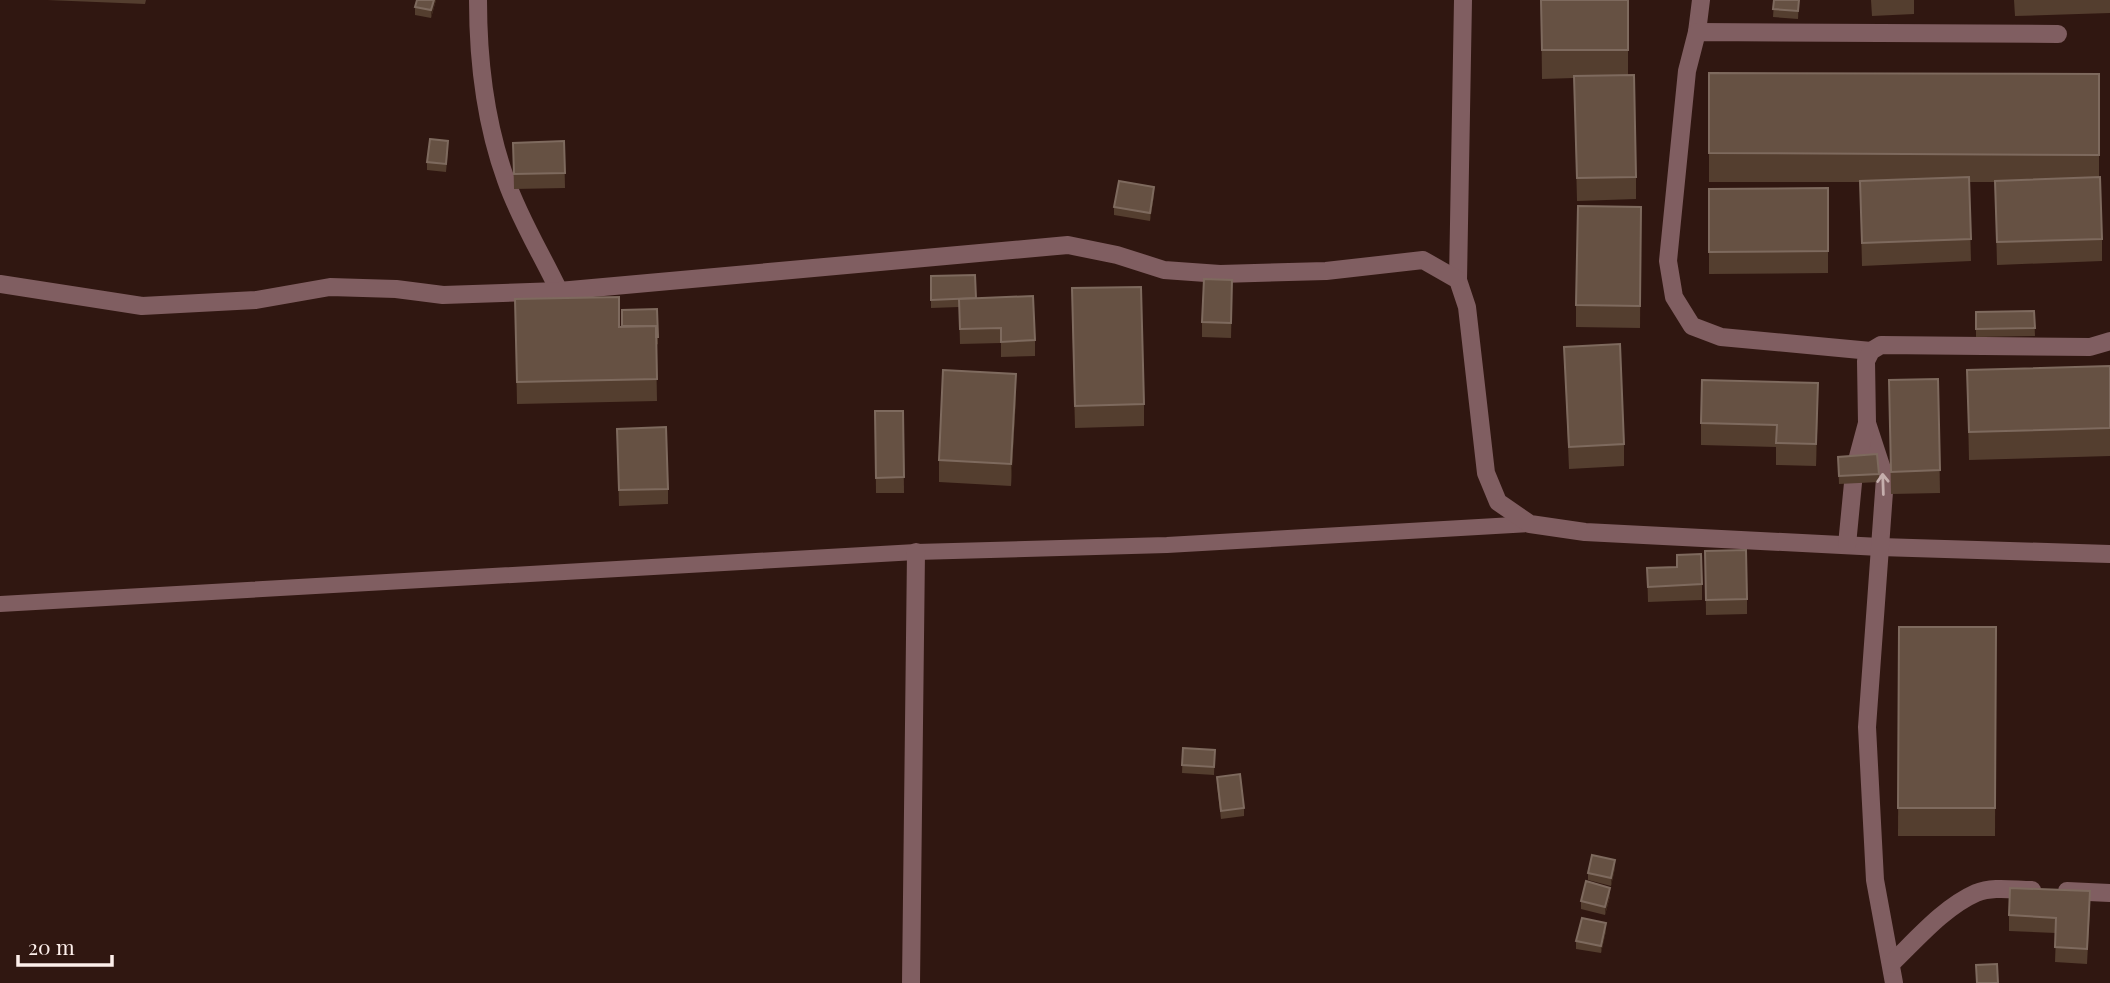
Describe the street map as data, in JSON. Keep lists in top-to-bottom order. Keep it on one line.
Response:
{"scale_bar":"20 m"}
